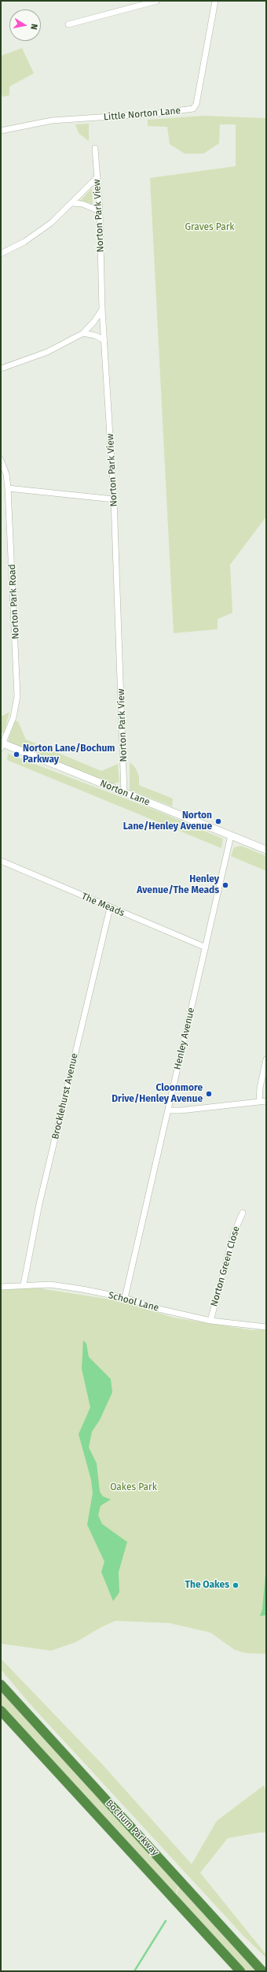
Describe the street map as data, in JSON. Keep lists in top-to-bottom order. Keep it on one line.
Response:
{"streets":{"highway":["Bochum Parkway"],"street":["Little Norton Lane","Norton Park View","Norton Park Road","Norton Lane","The Meads","Henley Avenue","Brocklehurst Avenue","Norton Green Close","School Lane"]},"crossings":[["Norton Park View","Norton Lane"],["Norton Park Road","Norton Lane"],["Norton Lane","Henley Avenue"],["The Meads","Henley Avenue"],["The Meads","Brocklehurst Avenue"],["Henley Avenue","School Lane"],["Brocklehurst Avenue","School Lane"],["Norton Green Close","School Lane"]],"parks":["Graves Park","Oakes Park"],"places":["Norton Lane/Bochum Parkway","Norton Lane/Henley Avenue","Henley Avenue/The Meads","Cloonmore Drive/Henley Avenue","The Oakes"],"north":"right"}
